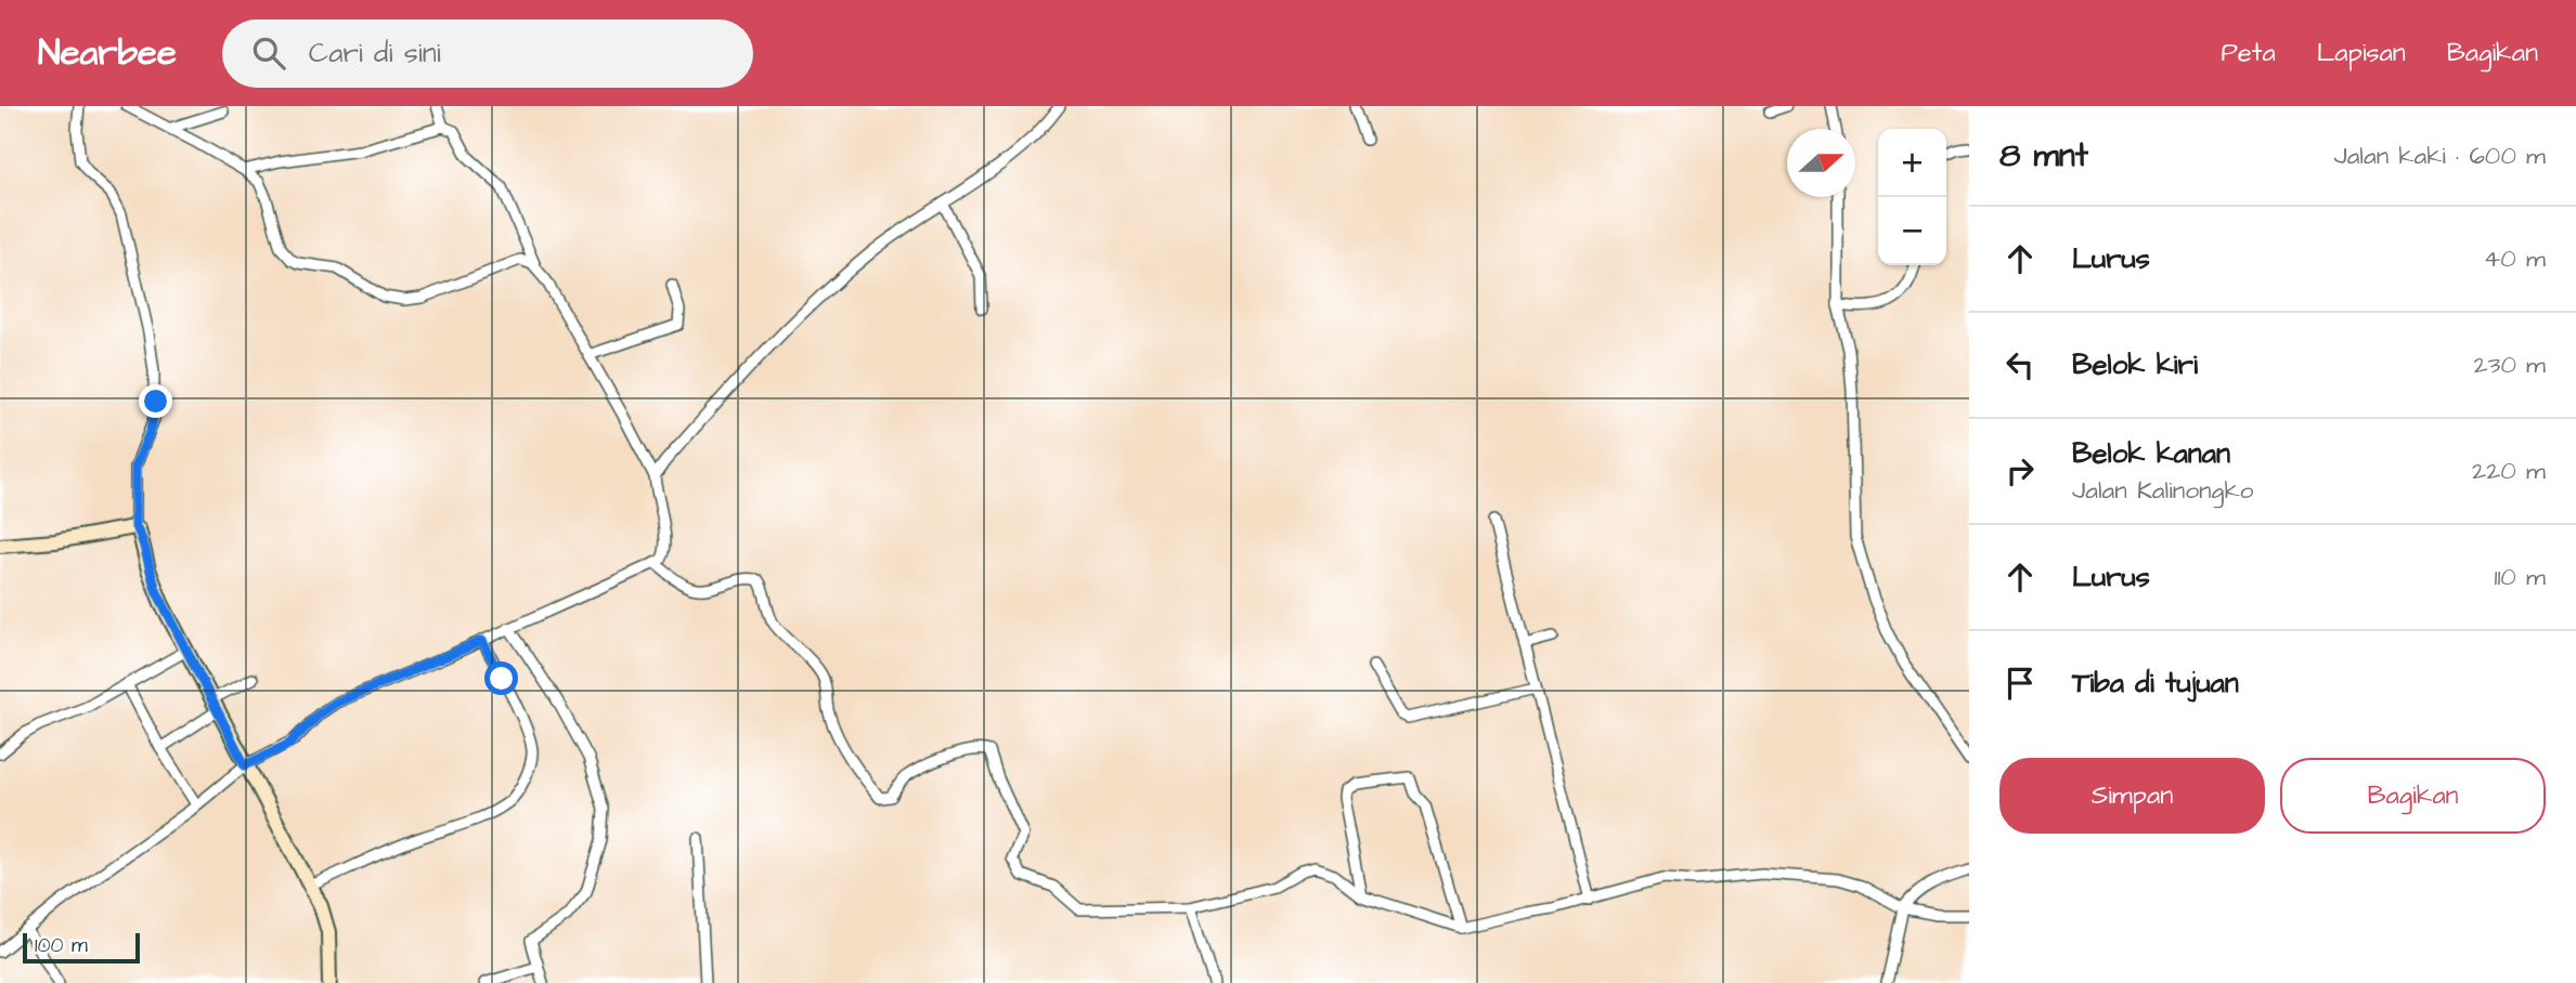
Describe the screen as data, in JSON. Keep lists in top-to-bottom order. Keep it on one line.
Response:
{"scale_bar":"100 m","north":"right","page":{"header":"Nearbee","search":"Cari di sini","nav":["Peta","Lapisan","Bagikan"],"heading":["8 mnt","Jalan kaki · 600 m"],"map_buttons":["+","−"],"list":[["Lurus","40 m"],["Belok kiri","230 m"],["Belok kanan","Jalan Kalinongko","220 m"],["Lurus","110 m"],"Tiba di tujuan"],"buttons":["Simpan","Bagikan"],"scale":"100 m"}}
